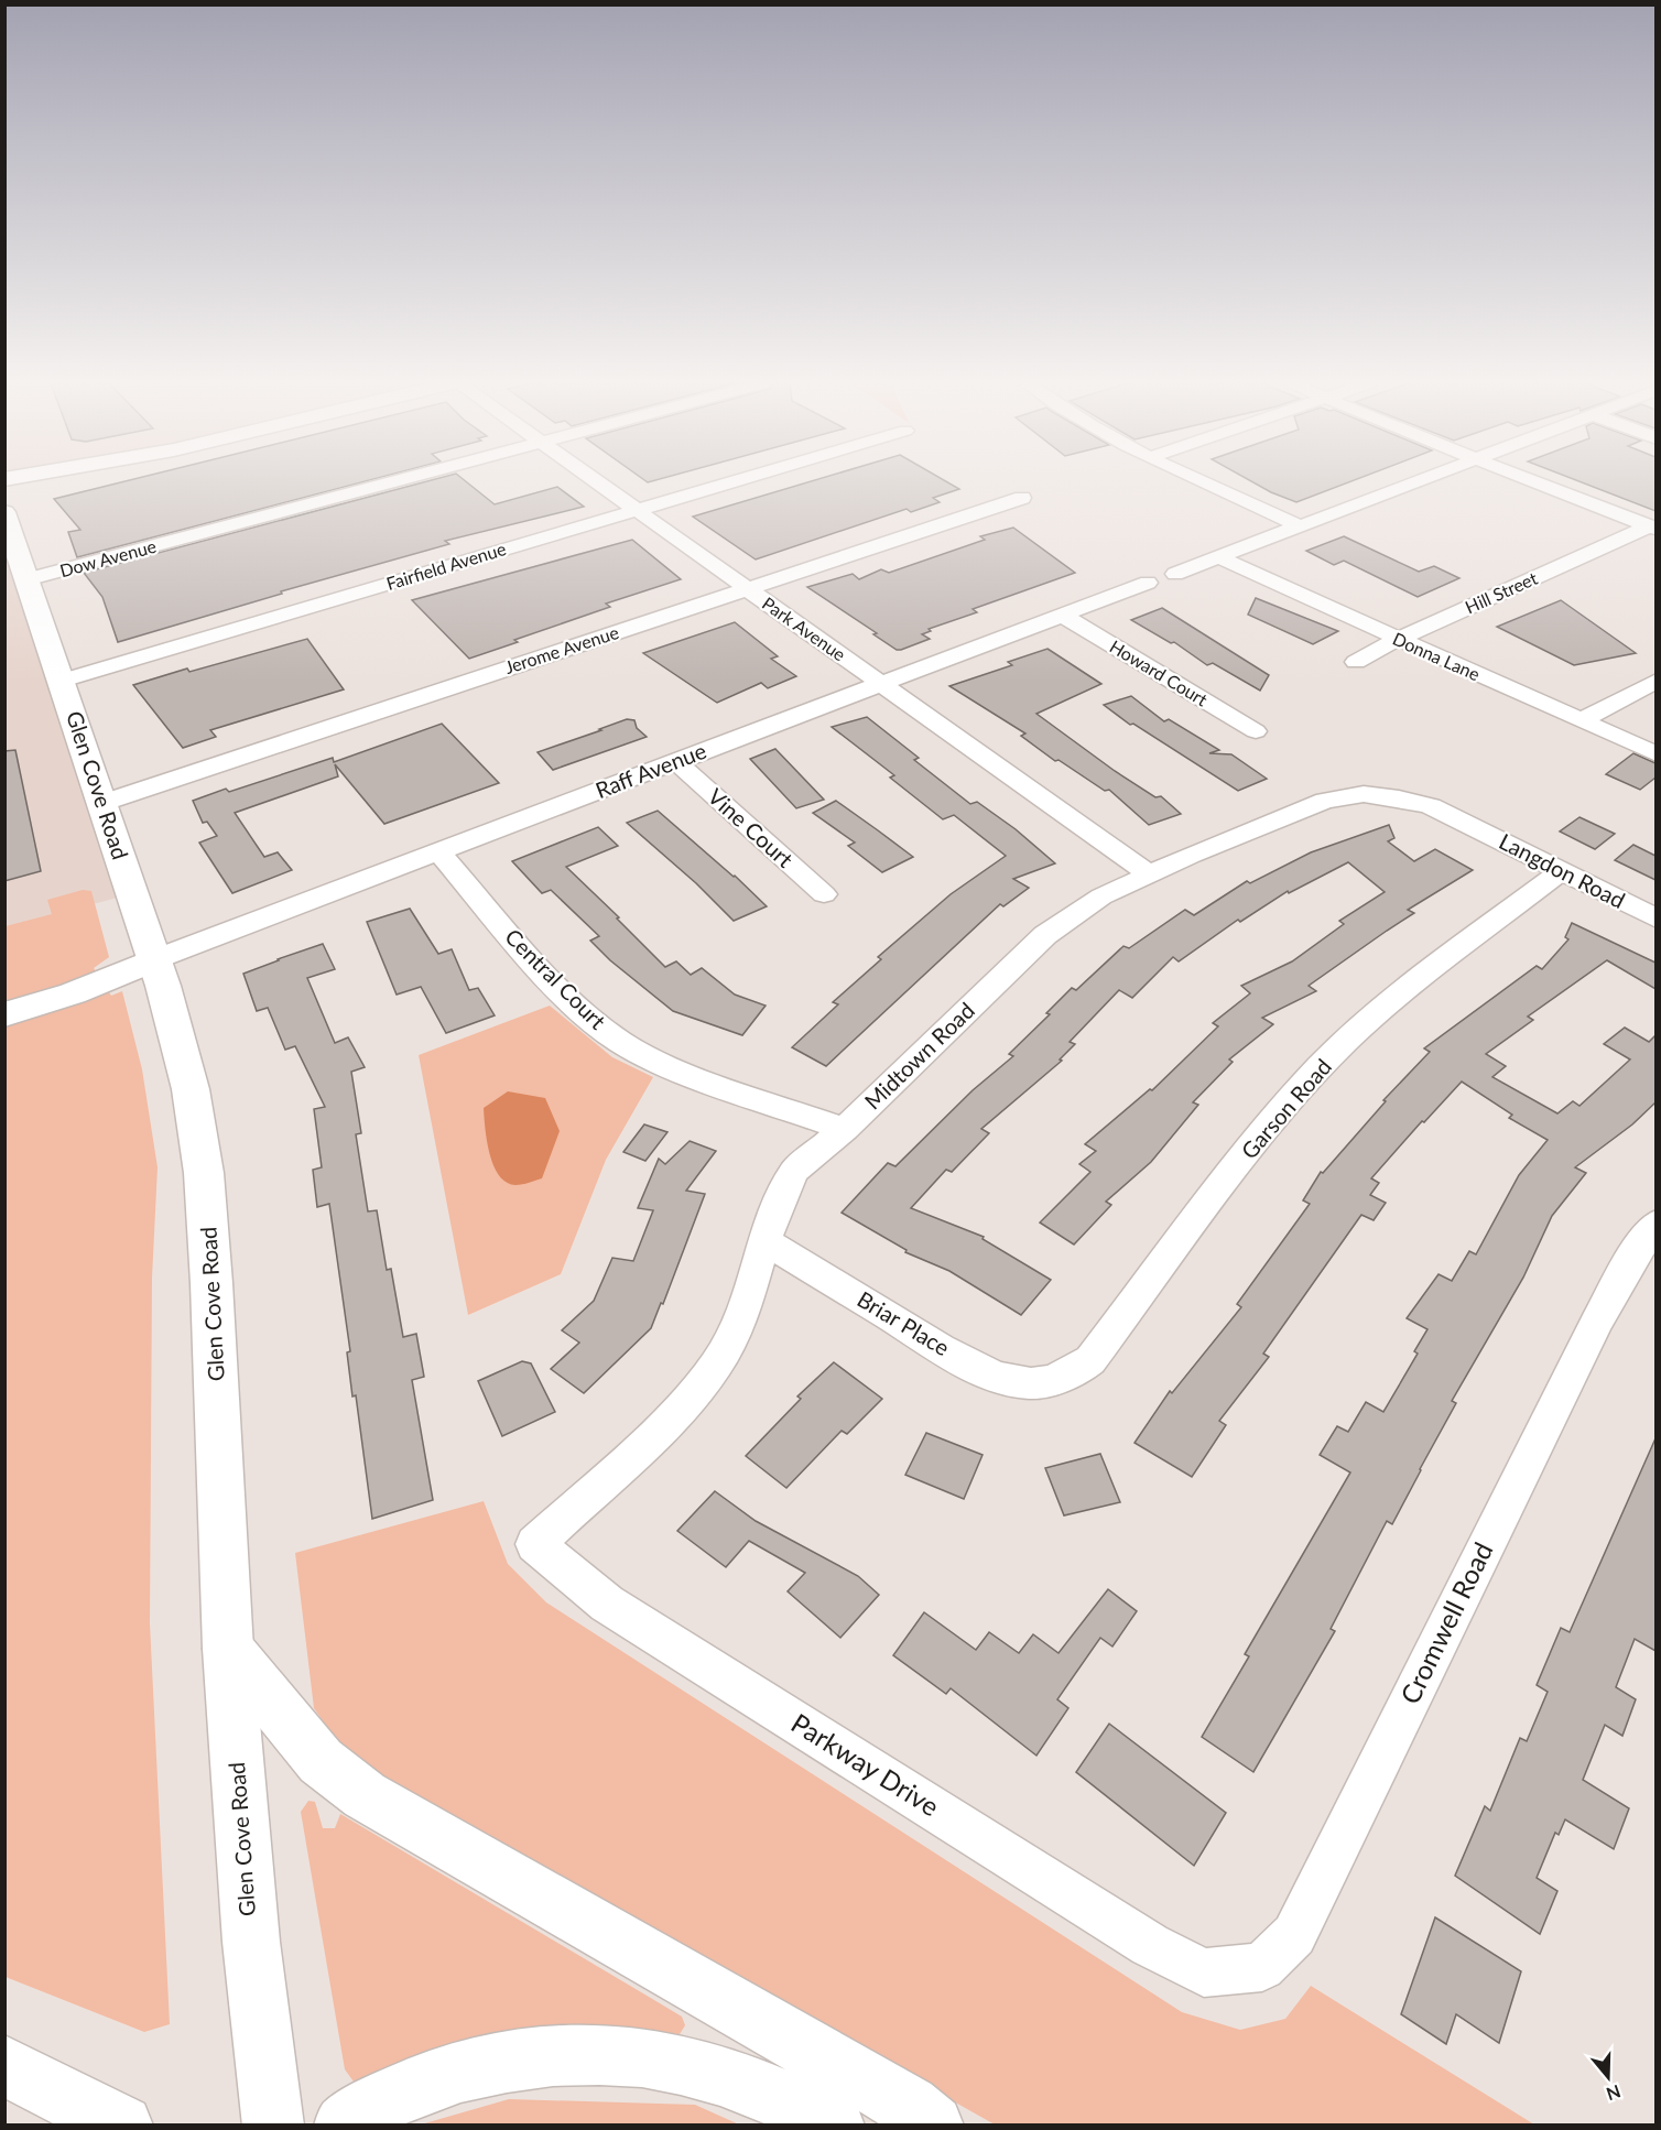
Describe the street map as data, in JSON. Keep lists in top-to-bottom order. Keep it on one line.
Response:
{"streets":{"main road":["Glen Cove Road"],"street":["Dow Avenue","Fairfield Avenue","Hill Street","Park Avenue","Jerome Avenue","Donna Lane","Howard Court","Raff Avenue","Vine Court","Langdon Road","Central Court","Midtown Road","Garson Road","Briar Place","Cromwell Road","Parkway Drive"]},"crossings":[["Dow Avenue","Glen Cove Road"],["Fairfield Avenue","Park Avenue"],["Fairfield Avenue","Glen Cove Road"],["Hill Street","Donna Lane"],["Park Avenue","Jerome Avenue"],["Park Avenue","Raff Avenue"],["Park Avenue","Midtown Road"],["Jerome Avenue","Glen Cove Road"],["Howard Court","Raff Avenue"],["Raff Avenue","Glen Cove Road"],["Raff Avenue","Vine Court"],["Raff Avenue","Central Court"],["Langdon Road","Midtown Road"],["Langdon Road","Garson Road"],["Central Court","Midtown Road"],["Midtown Road","Briar Place"],["Midtown Road","Parkway Drive"],["Garson Road","Briar Place"],["Cromwell Road","Parkway Drive"]],"north":"bottom"}
